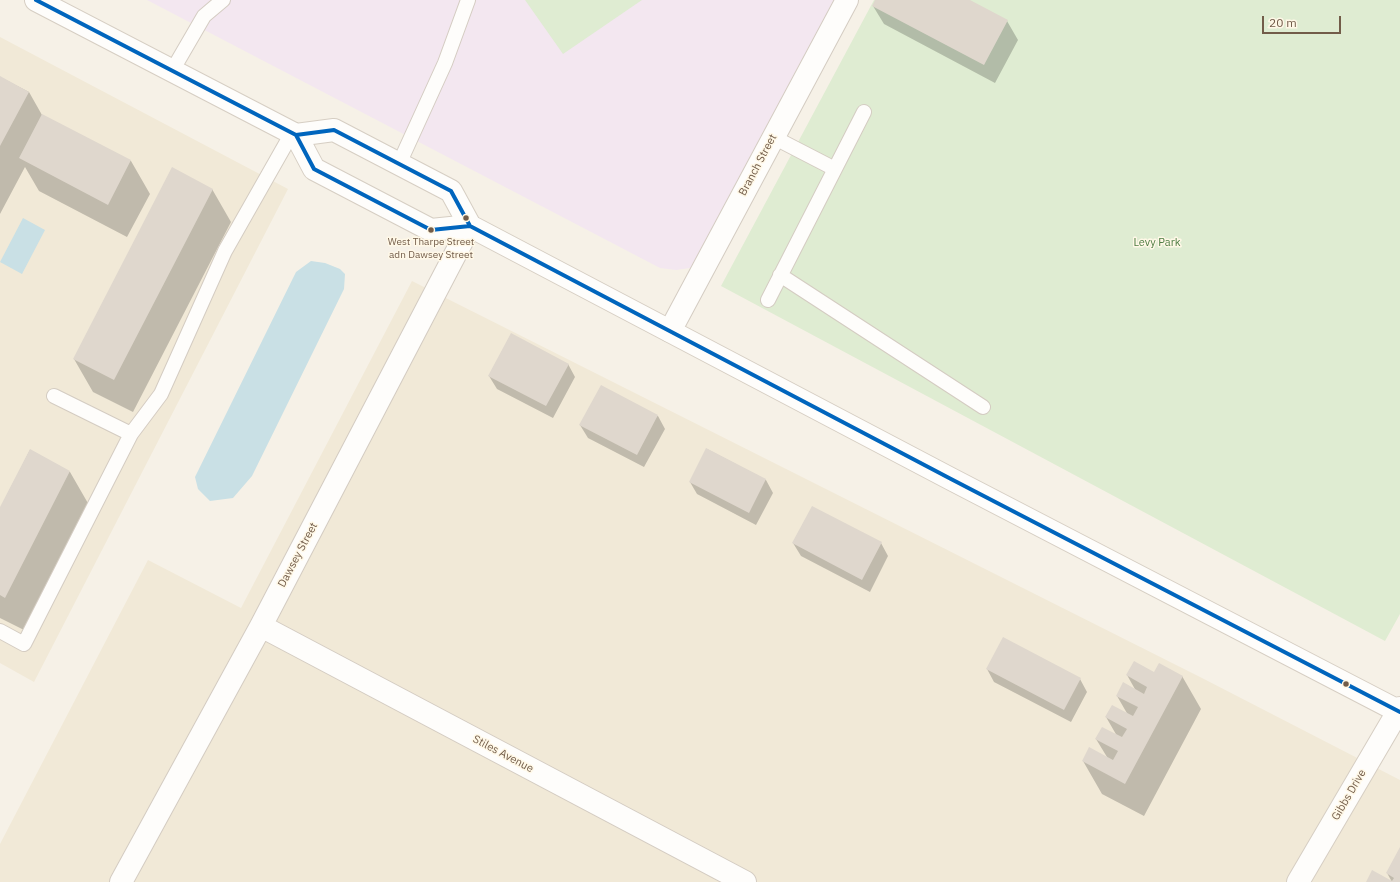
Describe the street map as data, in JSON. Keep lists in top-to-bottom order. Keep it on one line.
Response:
{"streets":{"street":["Branch Street","Dawsey Street","Stiles Avenue","Gibbs Drive"]},"crossings":[["Dawsey Street","Stiles Avenue"]],"parks":["Levy Park"],"places":["West Tharpe Street adn Dawsey Street"],"scale_bar":"20 m"}
